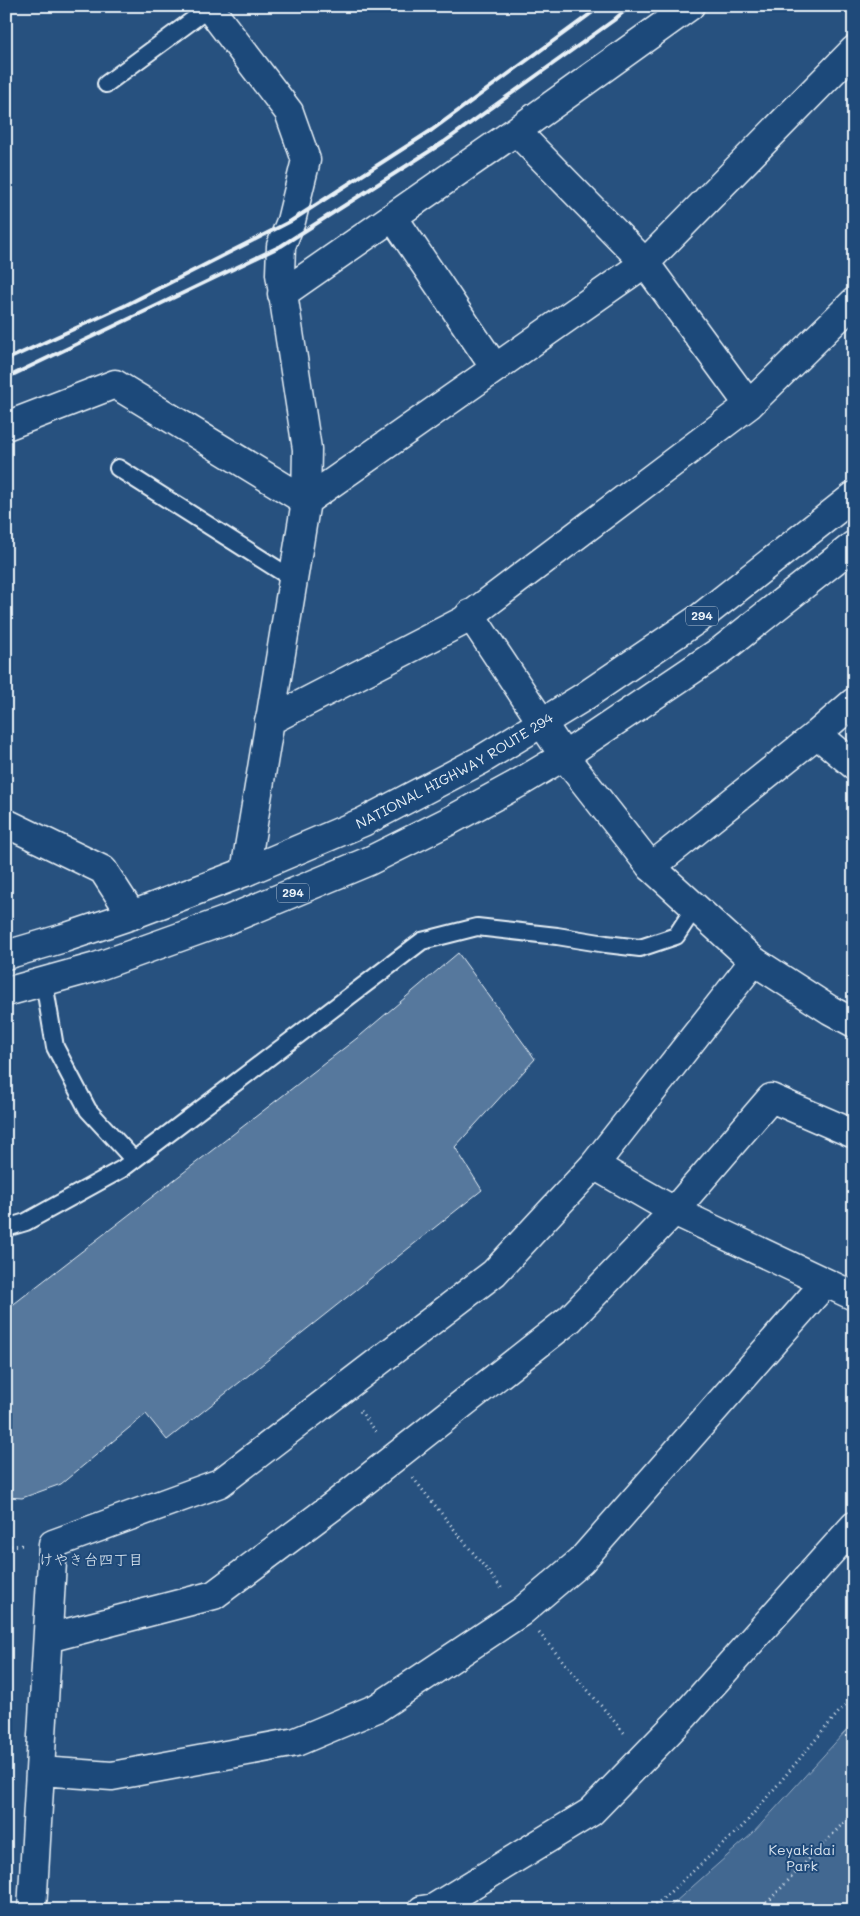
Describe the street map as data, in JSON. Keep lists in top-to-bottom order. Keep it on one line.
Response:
{"streets":{"main road":["294","NATIONAL HIGHWAY ROUTE 294"]},"districts":["けやき台四丁目"],"parks":["Keyakidai Park"]}
